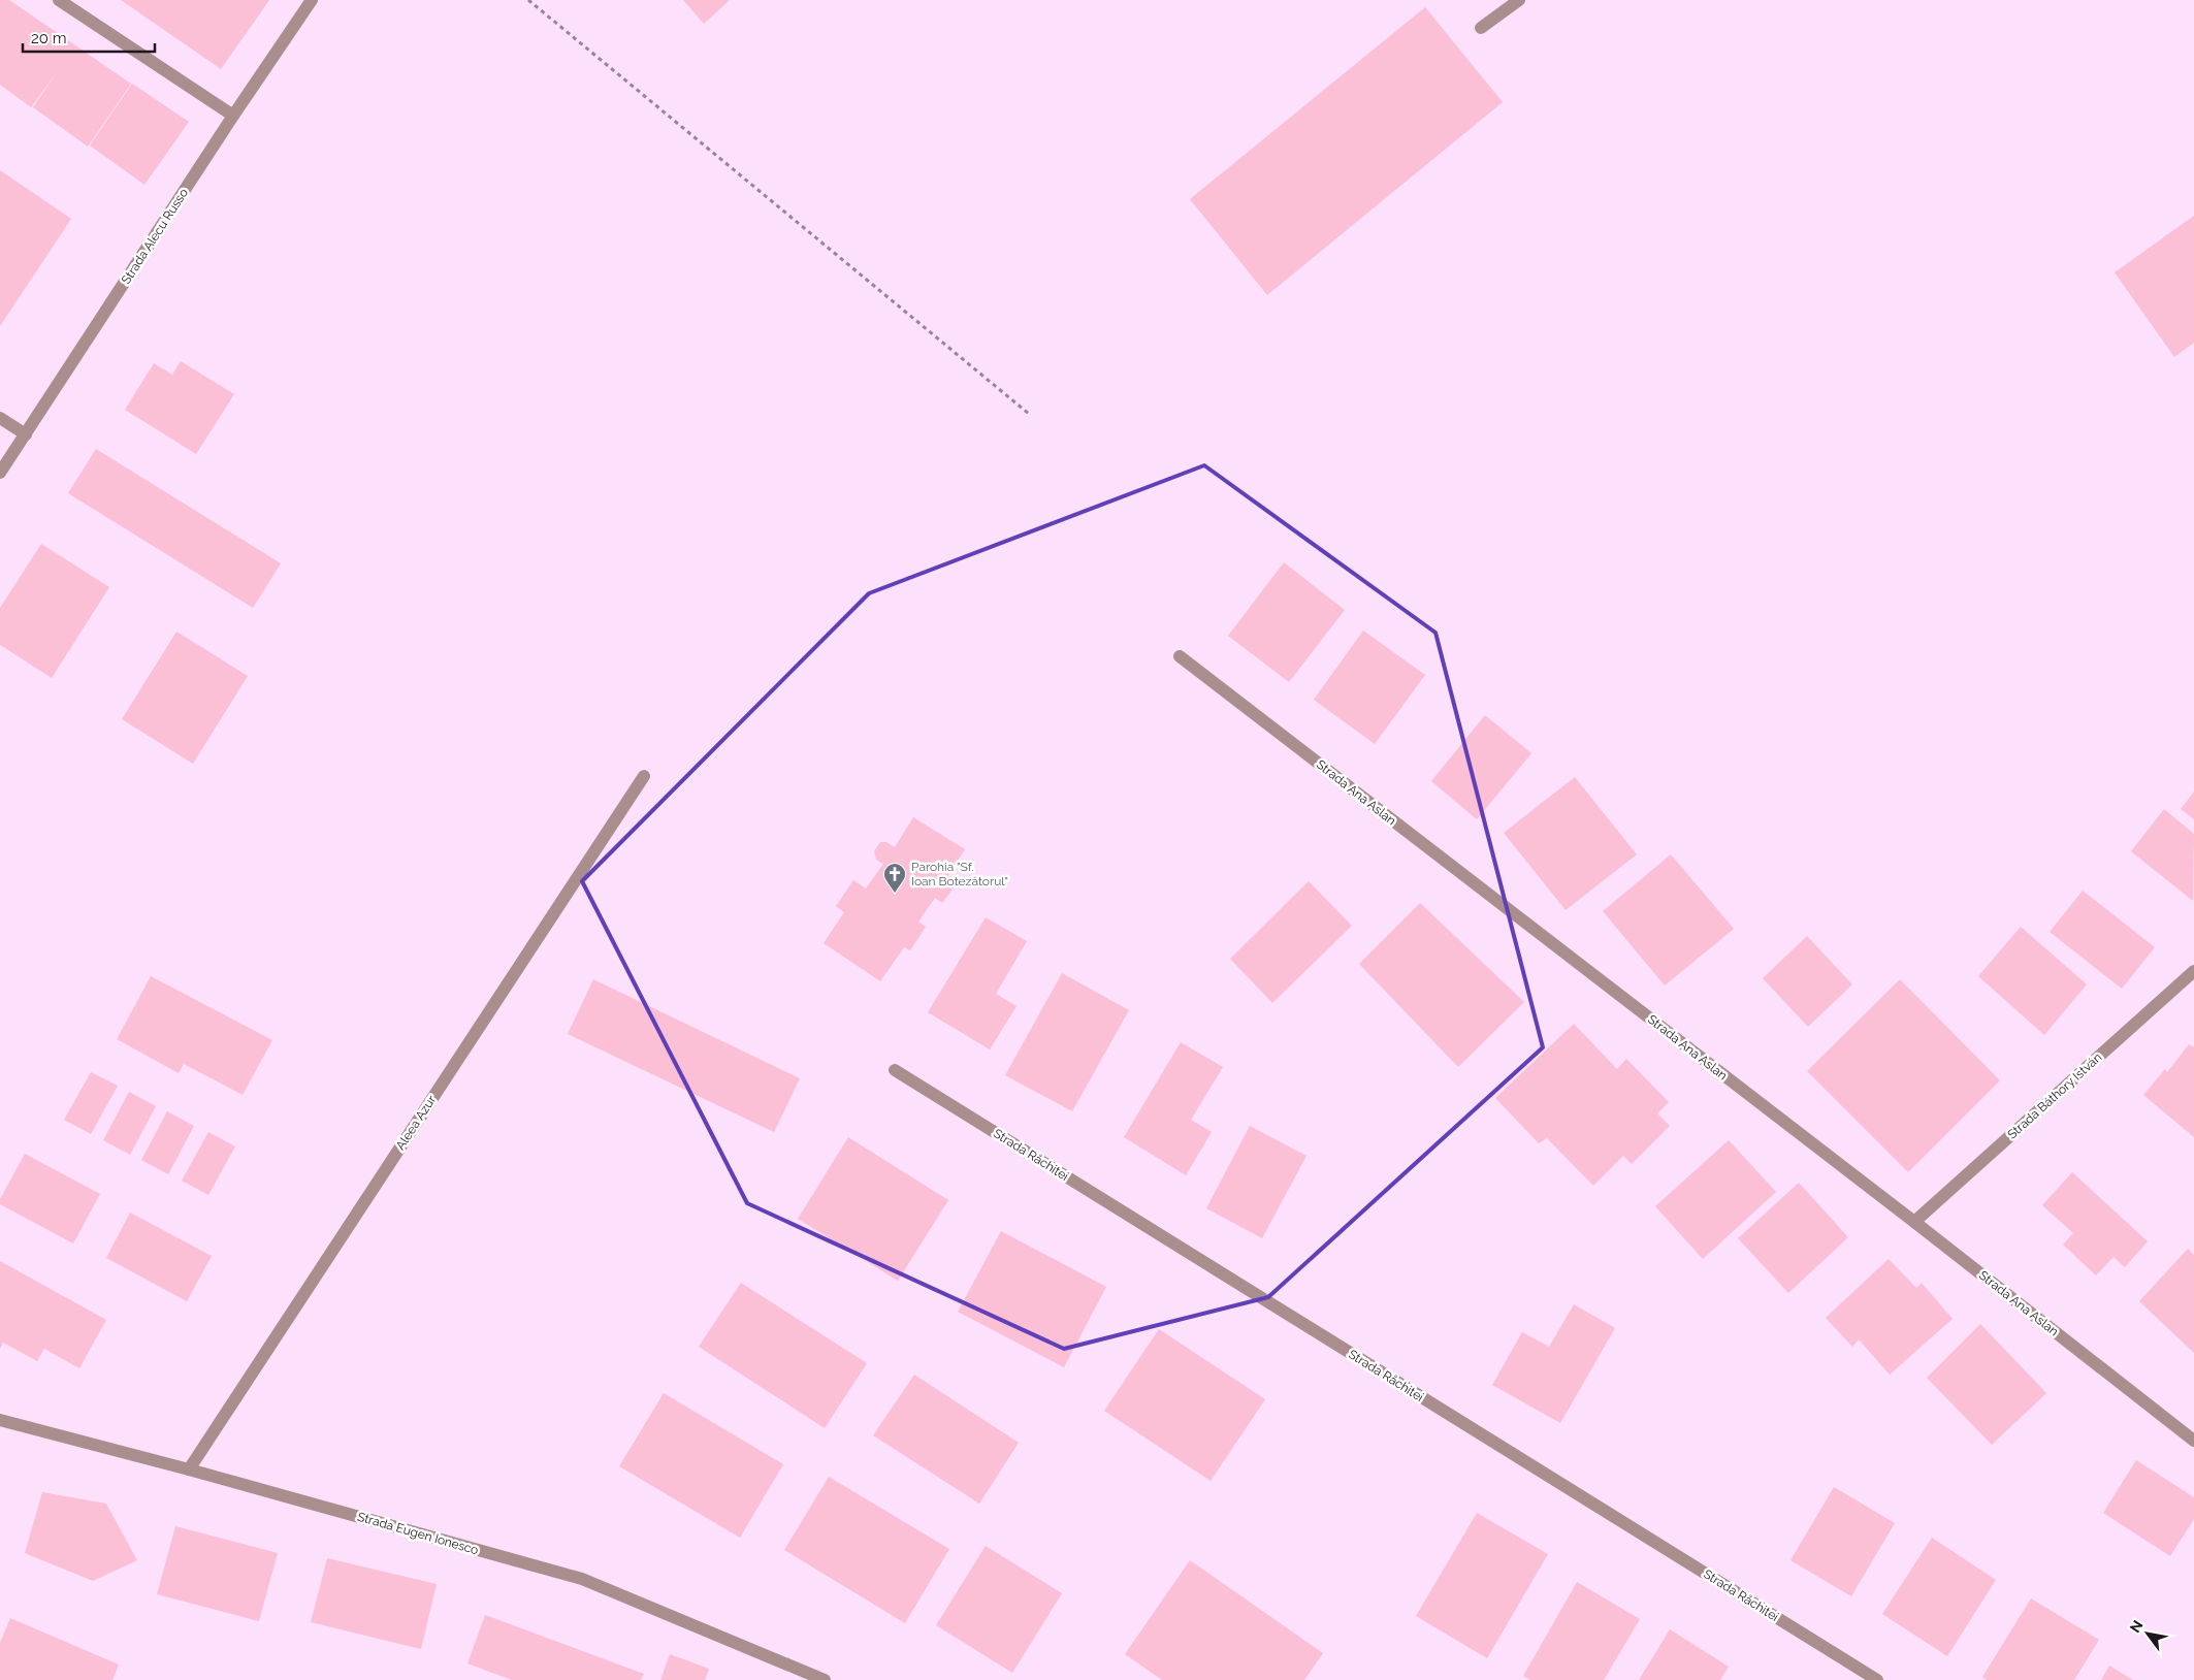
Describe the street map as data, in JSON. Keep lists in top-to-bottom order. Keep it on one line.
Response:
{"streets":{"street":["Strada Alecu Russo","Strada Ana Aslan","Strada Báthory István","Aleea Azur","Strada Răchitei","Strada Eugen Ionesco"]},"crossings":[["Strada Ana Aslan","Strada Báthory István"],["Aleea Azur","Strada Eugen Ionesco"]],"places":{"church":["Parohia \"Sf. Ioan Botezătorul\""]},"scale_bar":"20 m","north":"top left"}
